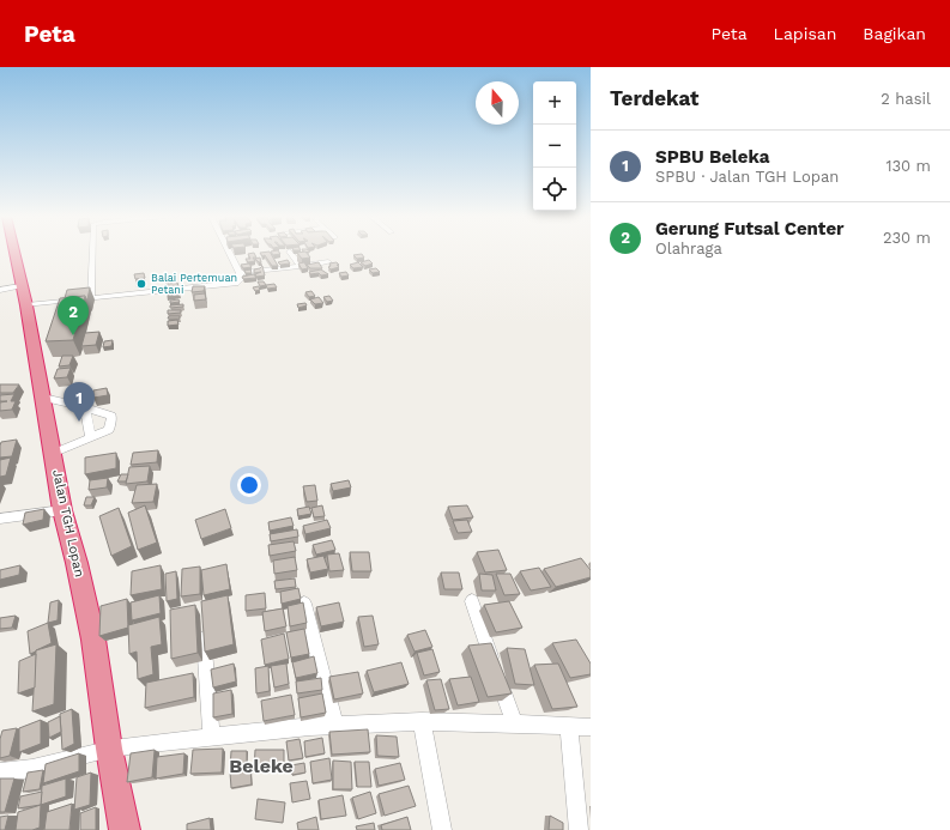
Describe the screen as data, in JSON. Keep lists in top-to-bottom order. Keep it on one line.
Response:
{"streets":{"highway":["Jalan TGH Lopan"]},"districts":["Beleke"],"places":["Balai Pertemuan Petani"],"north":"top","page":{"header":"Peta","nav":["Peta","Lapisan","Bagikan"],"heading":["Terdekat","2 hasil"],"map_buttons":["+","−"],"list":[{"mark":"1","name":"SPBU Beleka","note":"SPBU · Jalan TGH Lopan","value":"130 m"},{"mark":"2","name":"Gerung Futsal Center","note":"Olahraga","value":"230 m"}],"pins":["2","1"]}}
